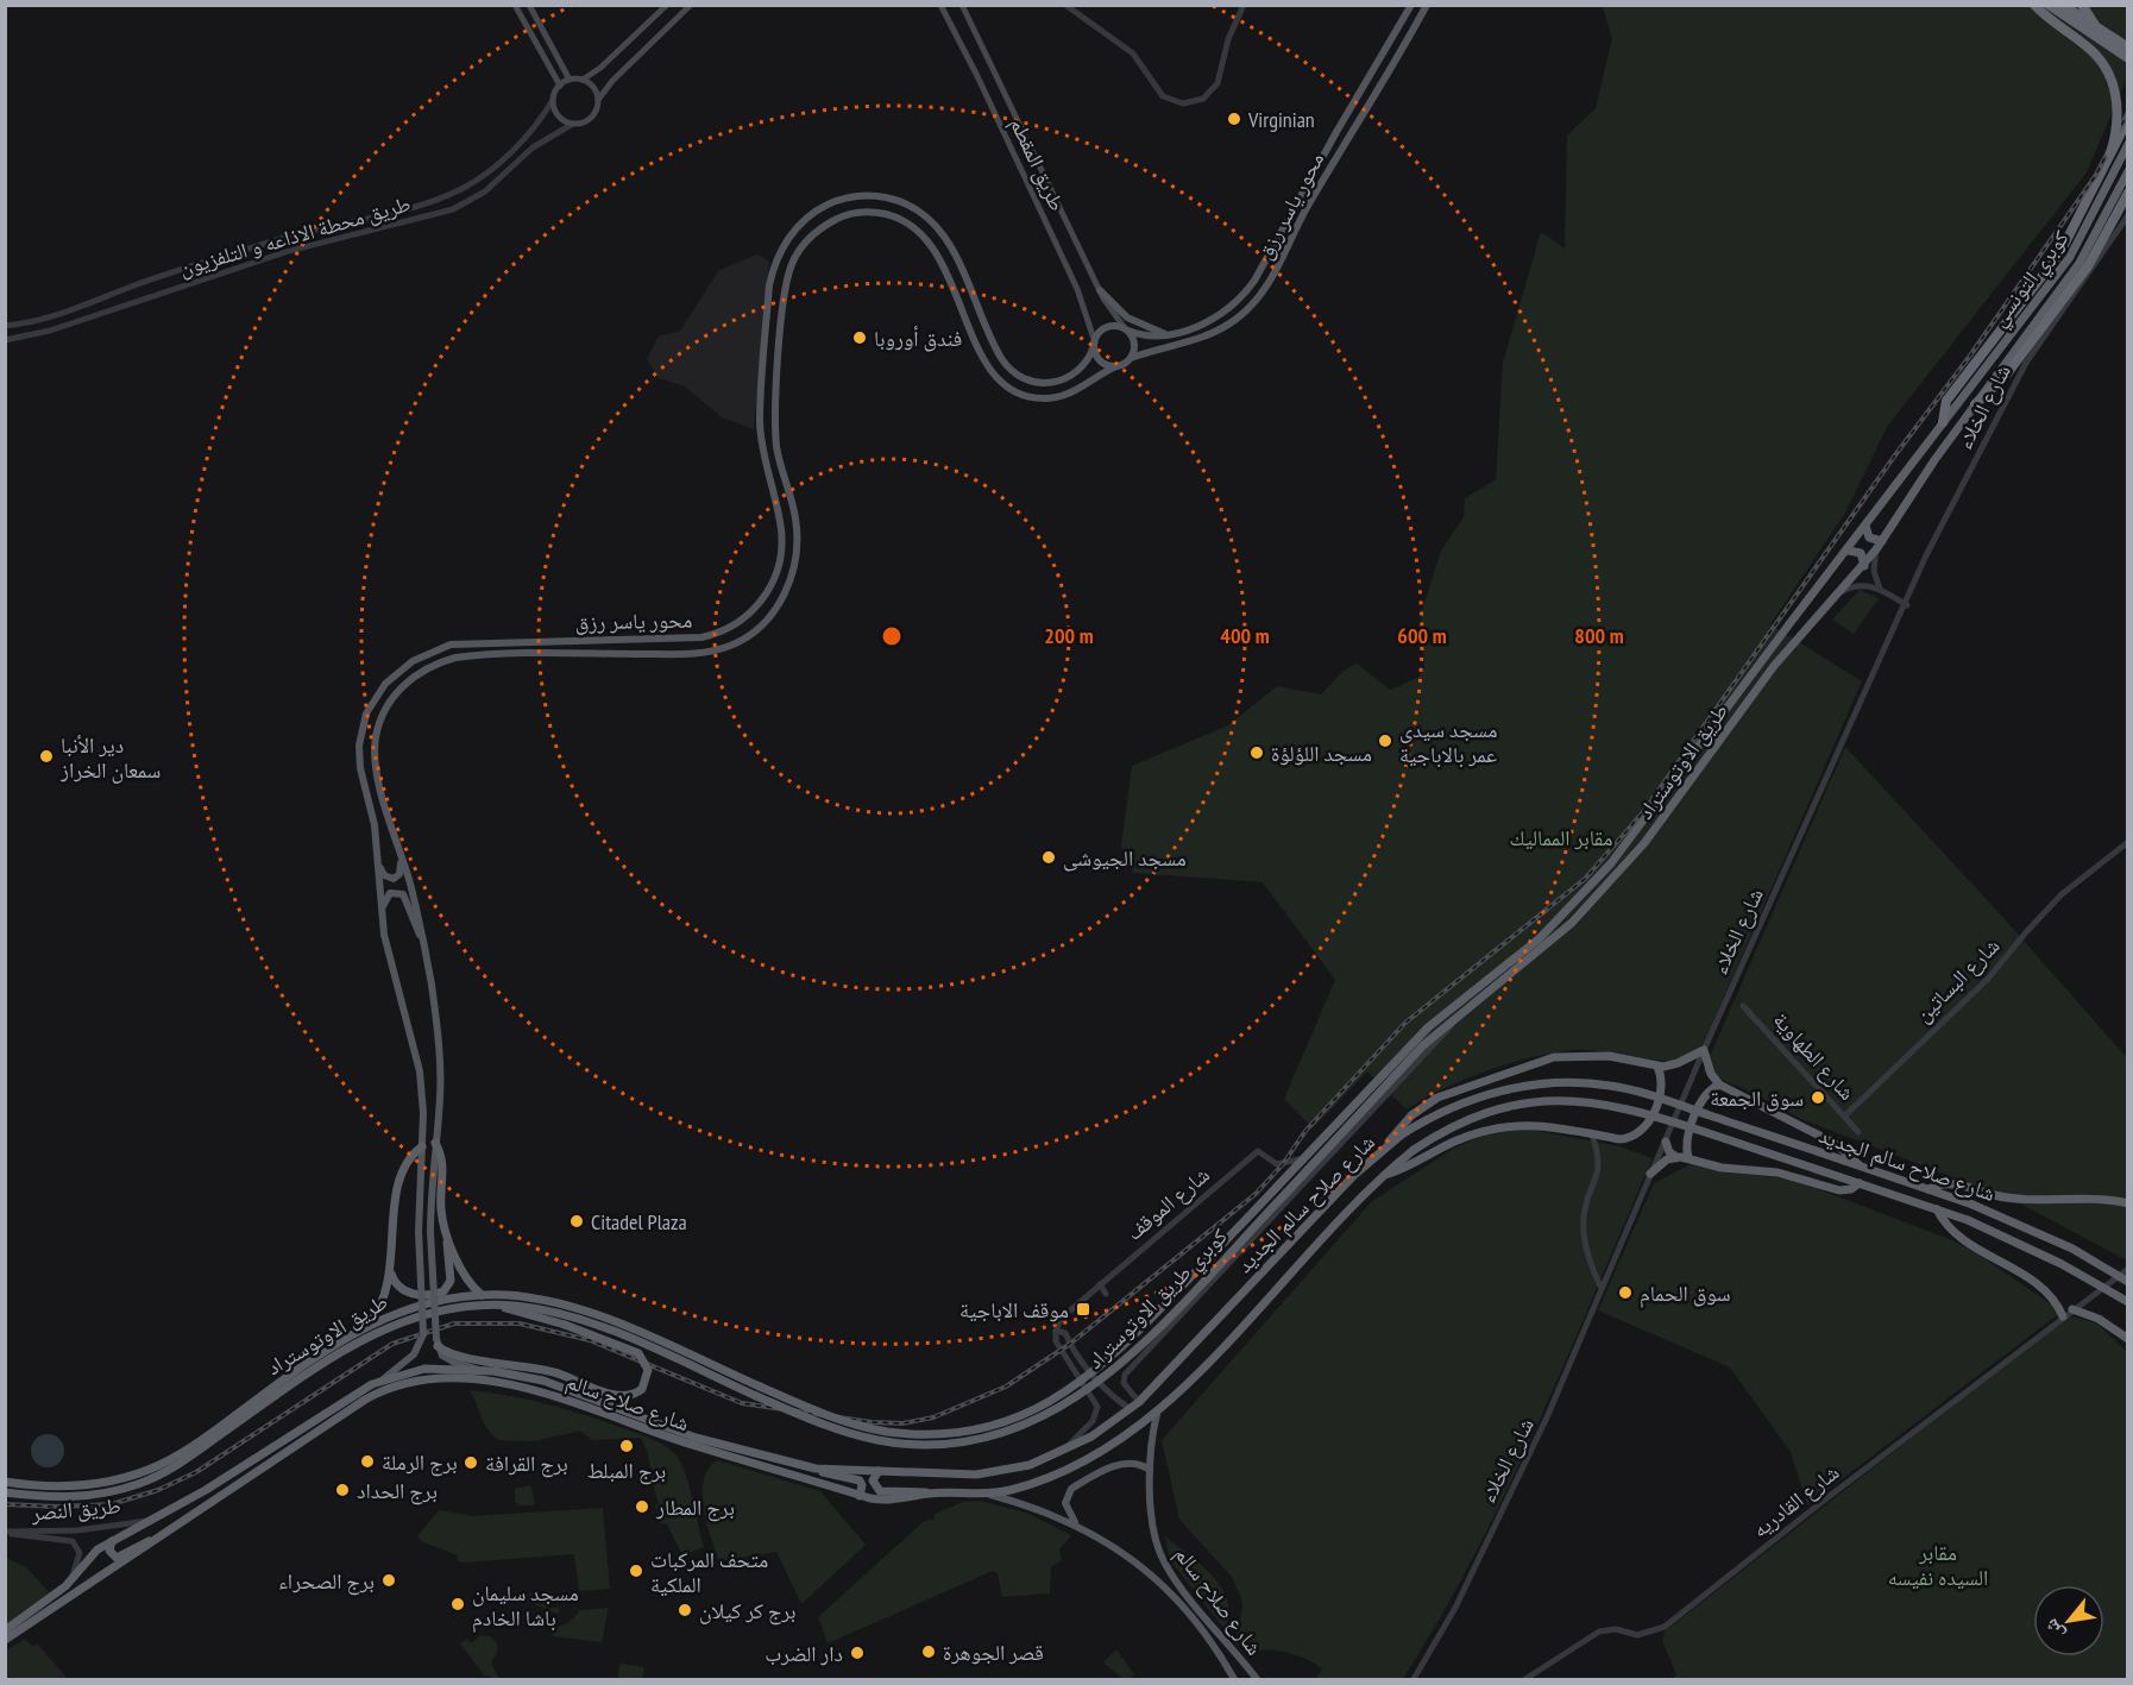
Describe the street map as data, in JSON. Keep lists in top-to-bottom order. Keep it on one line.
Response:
{"streets":{"highway":["كوبري التونسي","طريق الاوتوستراد","شارع صلاح سالم الجديد","كوبري طريق الاوتوستراد","شارع صلاح سالم"],"main road":["طريق المقطم","محور ياسر رزق"],"street":["طريق محطة الاذاعه و التلفزيون","شارع الخلاء","شارع البساتين","شارع الطهاوية","شارع الموقف","شارع القادريه","طريق النصر"]},"crossings":[["طريق المقطم","محور ياسر رزق"],["محور ياسر رزق","شارع صلاح سالم"],["كوبري التونسي","طريق الاوتوستراد"],["طريق الاوتوستراد","شارع الموقف"],["طريق الاوتوستراد","كوبري طريق الاوتوستراد"],["شارع البساتين","شارع الطهاوية"],["شارع صلاح سالم الجديد","شارع صلاح سالم"],["شارع صلاح سالم","طريق النصر"]],"parks":["مقابر المماليك","مقابر السيده نفيسه"],"places":{"other":["Virginian","فندق أوروبا","مسجد سيدى عمر بالاباجية","مسجد اللؤلؤة","دير الأنبا سمعان الخراز","مسجد الجيوشى","سوق الجمعة","Citadel Plaza","سوق الحمام","برج المبلط","برج الرملة","برج القرافة","برج الحداد","برج المطار","متحف المركبات الملكية","برج الصحراء","مسجد سليمان باشا الخادم","برج كر كيلان","قصر الجوهرة","دار الضرب"],"transit":["موقف الاباجية"]},"north":"bottom left","rings":["200 m","400 m","600 m","800 m"]}
